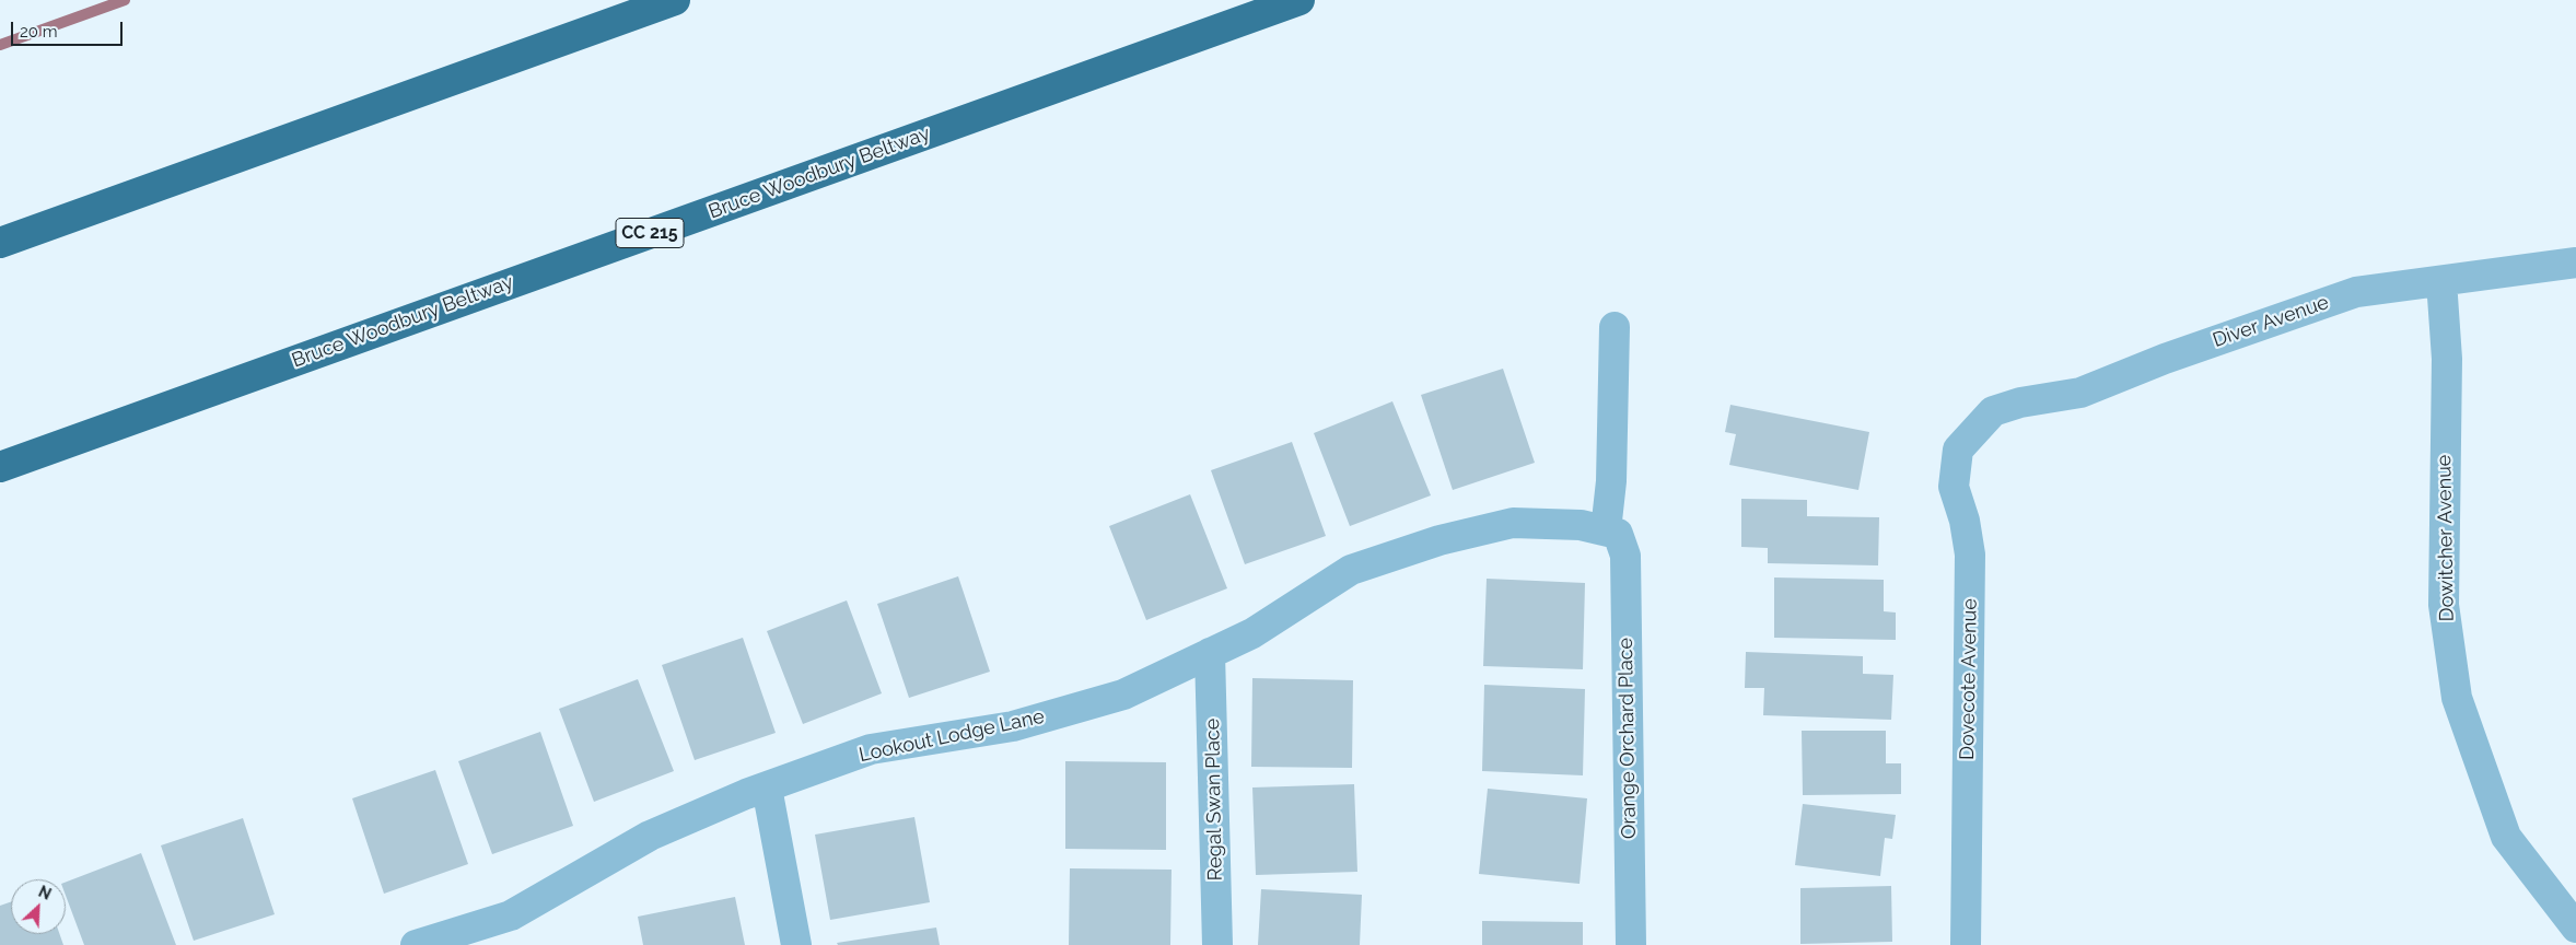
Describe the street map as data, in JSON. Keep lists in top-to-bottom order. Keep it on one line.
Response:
{"streets":{"highway":["Bruce Woodbury Beltway","CC 215"],"street":["Diver Avenue","Dowitcher Avenue","Dovecote Avenue","Lookout Lodge Lane","Orange Orchard Place","Regal Swan Place"]},"crossings":[["Diver Avenue","Dowitcher Avenue"],["Diver Avenue","Dovecote Avenue"],["Lookout Lodge Lane","Orange Orchard Place"],["Lookout Lodge Lane","Regal Swan Place"]],"scale_bar":"20 m","north":"top right"}
